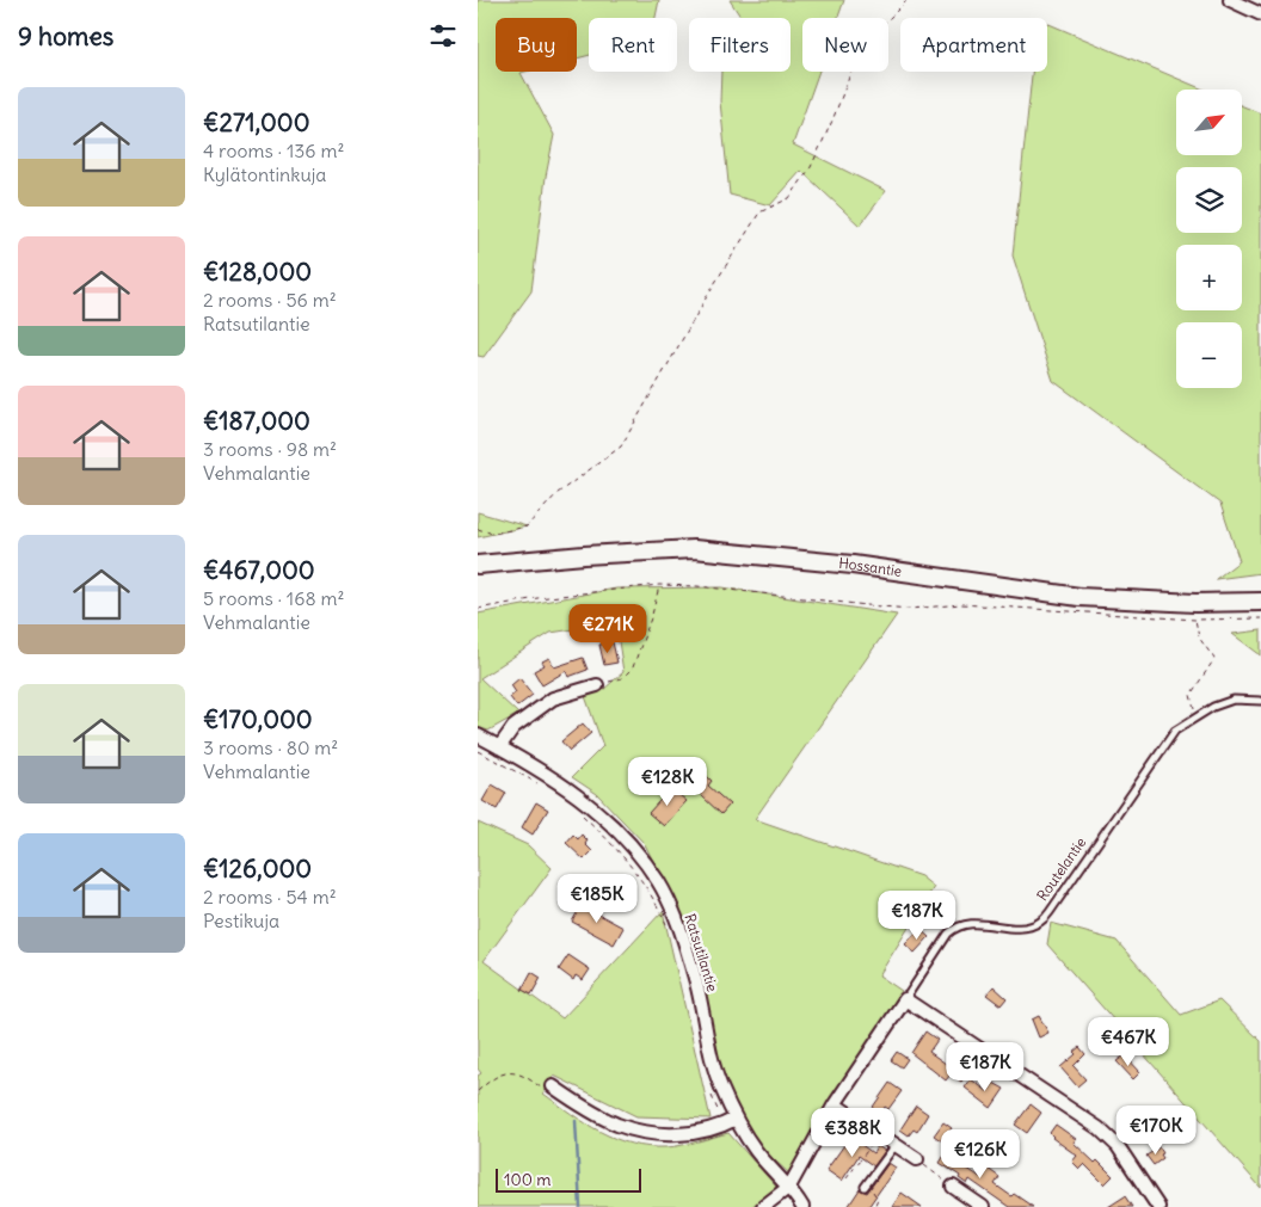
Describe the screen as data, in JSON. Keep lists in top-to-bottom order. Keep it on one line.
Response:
{"streets":{"main road":["Hossantie"],"street":["Routelantie","Ratsutilantie"]},"crossings":[["Routelantie","Ratsutilantie"]],"scale_bar":"100 m","north":"top right","page":{"heading":"9 homes","chip":["Buy","Rent","Filters","New","Apartment"],"list":[{"name":"€271,000","note":"4 rooms · 136 m² · Kylätontinkuja"},{"name":"€128,000","note":"2 rooms · 56 m² · Ratsutilantie"},{"name":"€187,000","note":"3 rooms · 98 m² · Vehmalantie"},{"name":"€467,000","note":"5 rooms · 168 m² · Vehmalantie"},{"name":"€170,000","note":"3 rooms · 80 m² · Vehmalantie"},{"name":"€126,000","note":"2 rooms · 54 m² · Pestikuja"}],"map_buttons":["+","−"],"price":["€271K","€128K","€185K","€187K","€467K","€187K","€170K","€388K","€126K"],"scale":"100 m"}}
